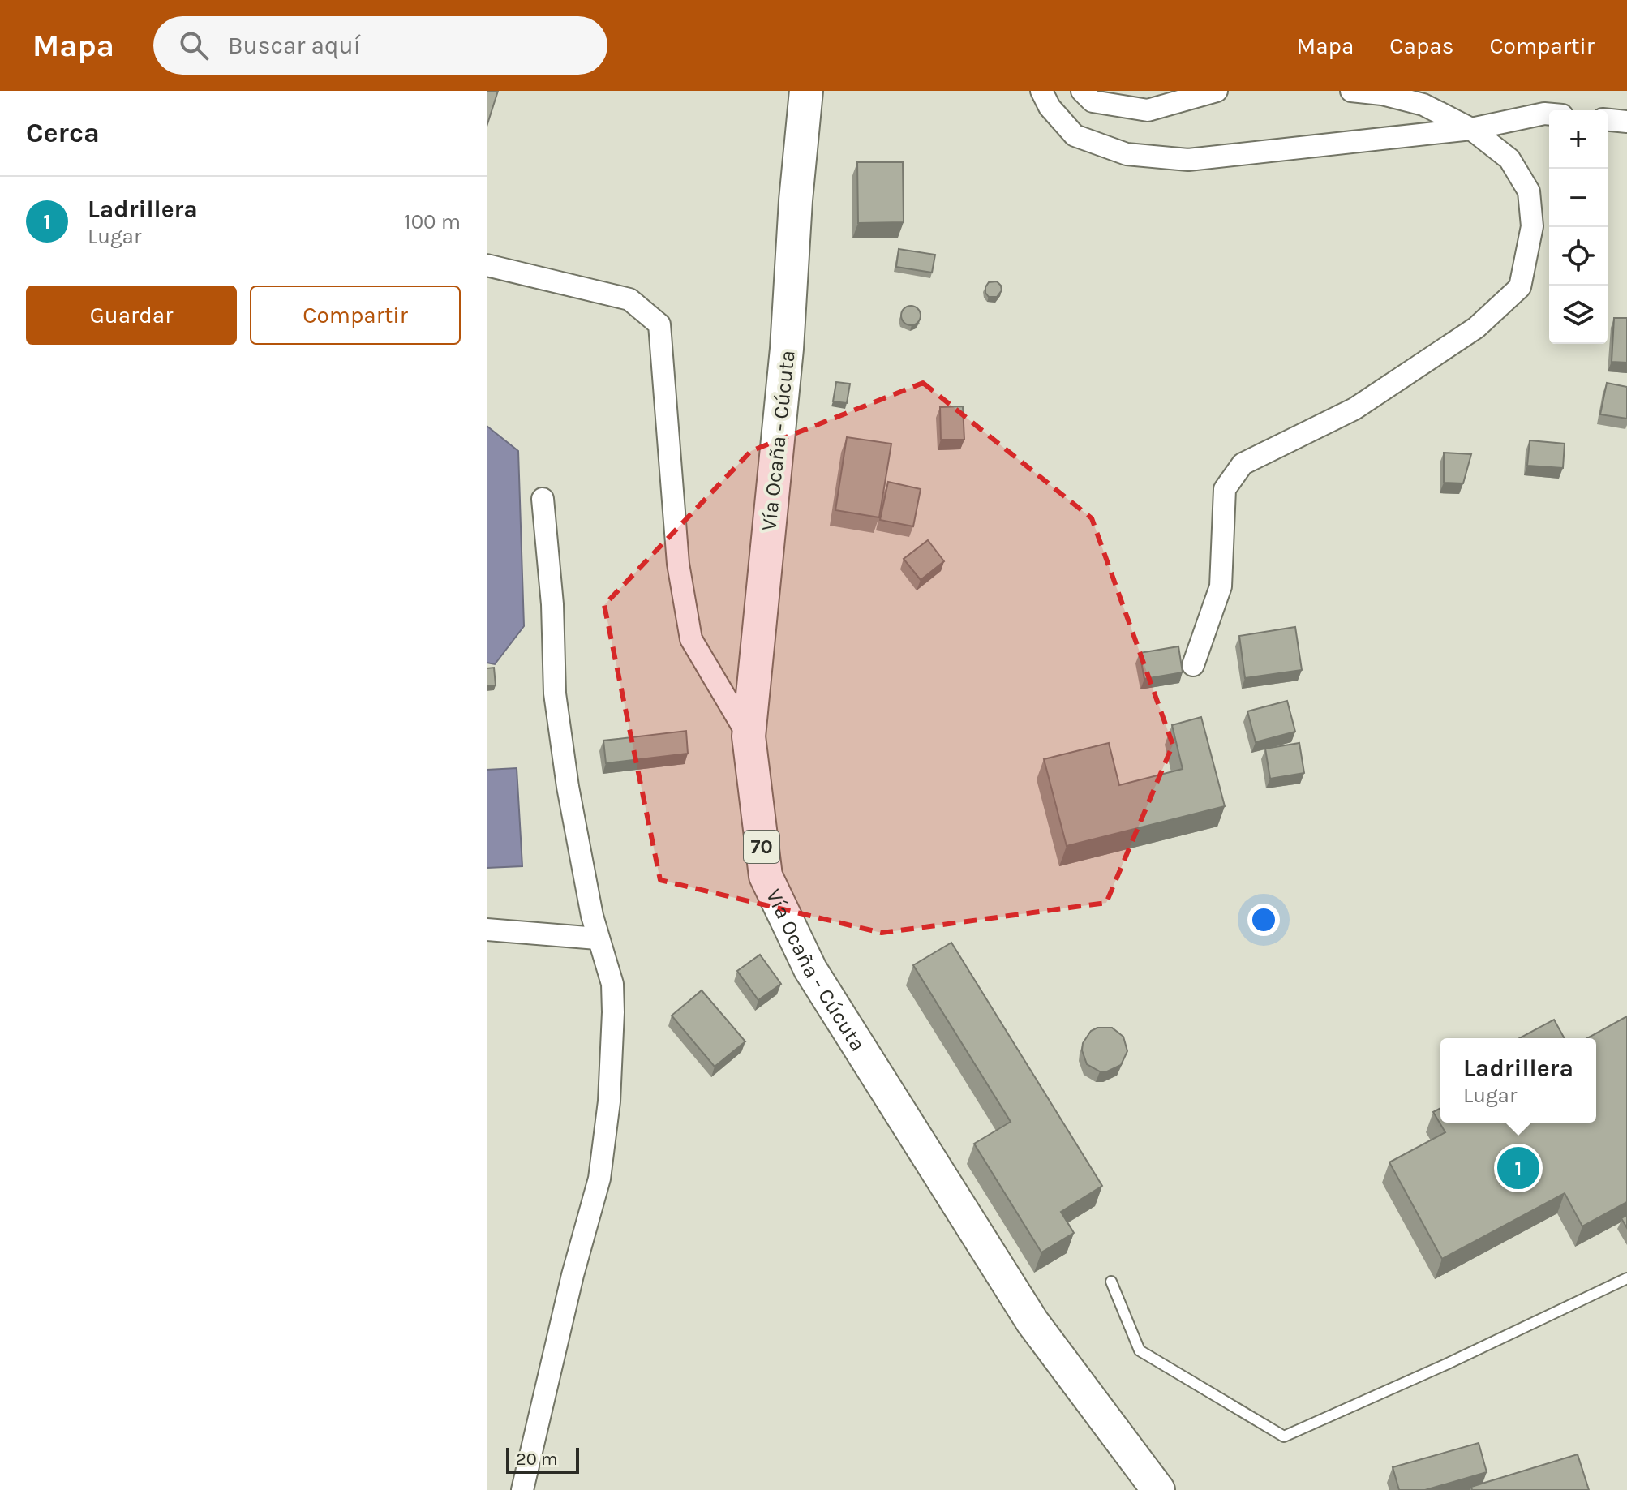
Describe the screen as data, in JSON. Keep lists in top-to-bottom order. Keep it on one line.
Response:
{"streets":{"main road":["Vía Ocaña - Cúcuta","70"]},"scale_bar":"20 m","page":{"header":"Mapa","search":"Buscar aquí","nav":["Mapa","Capas","Compartir"],"heading":"Cerca","map_buttons":["+","−"],"list":[{"mark":"1","name":"Ladrillera","note":"Lugar","value":"100 m"}],"buttons":["Guardar","Compartir"],"popup":["Ladrillera","Lugar"],"pins":"1","scale":"20 m"}}
